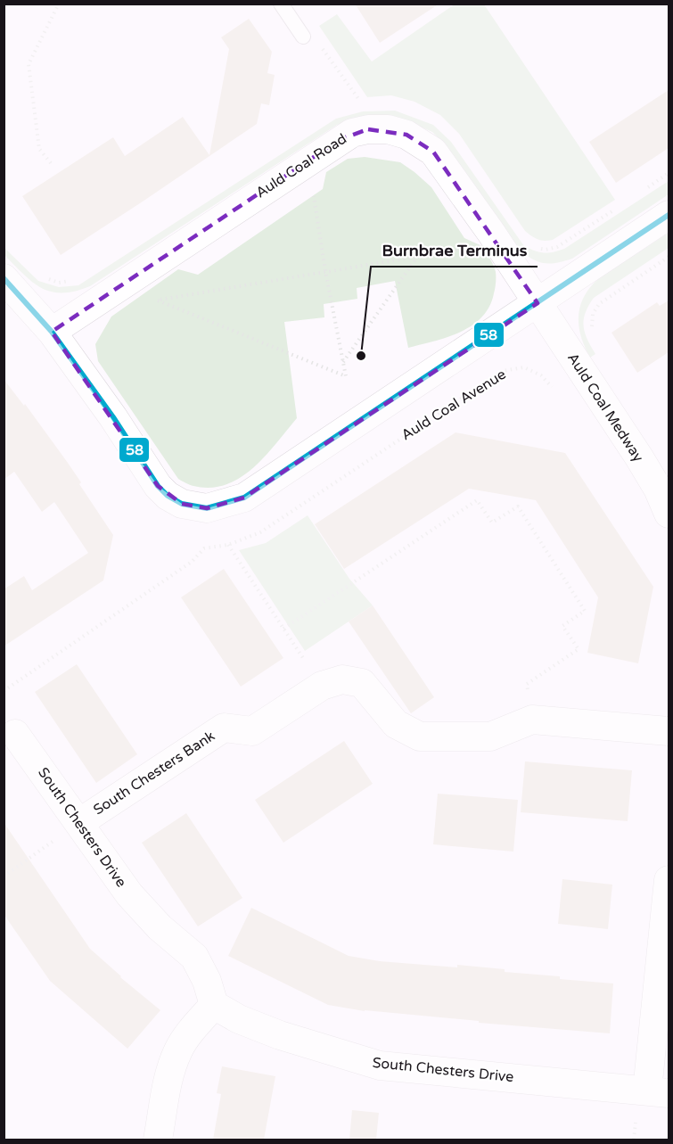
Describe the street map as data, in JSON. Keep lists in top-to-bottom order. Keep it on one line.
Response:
{"streets":{"street":["Auld Coal Road","Auld Coal Medway","South Chesters Bank","South Chesters Drive"],"path":["Auld Coal Avenue"]},"crossings":[["Auld Coal Road","Auld Coal Medway"],["Auld Coal Avenue","Auld Coal Medway"],["South Chesters Bank","South Chesters Drive"]],"places":["Burnbrae Terminus"],"lines":["transit line 58"]}
